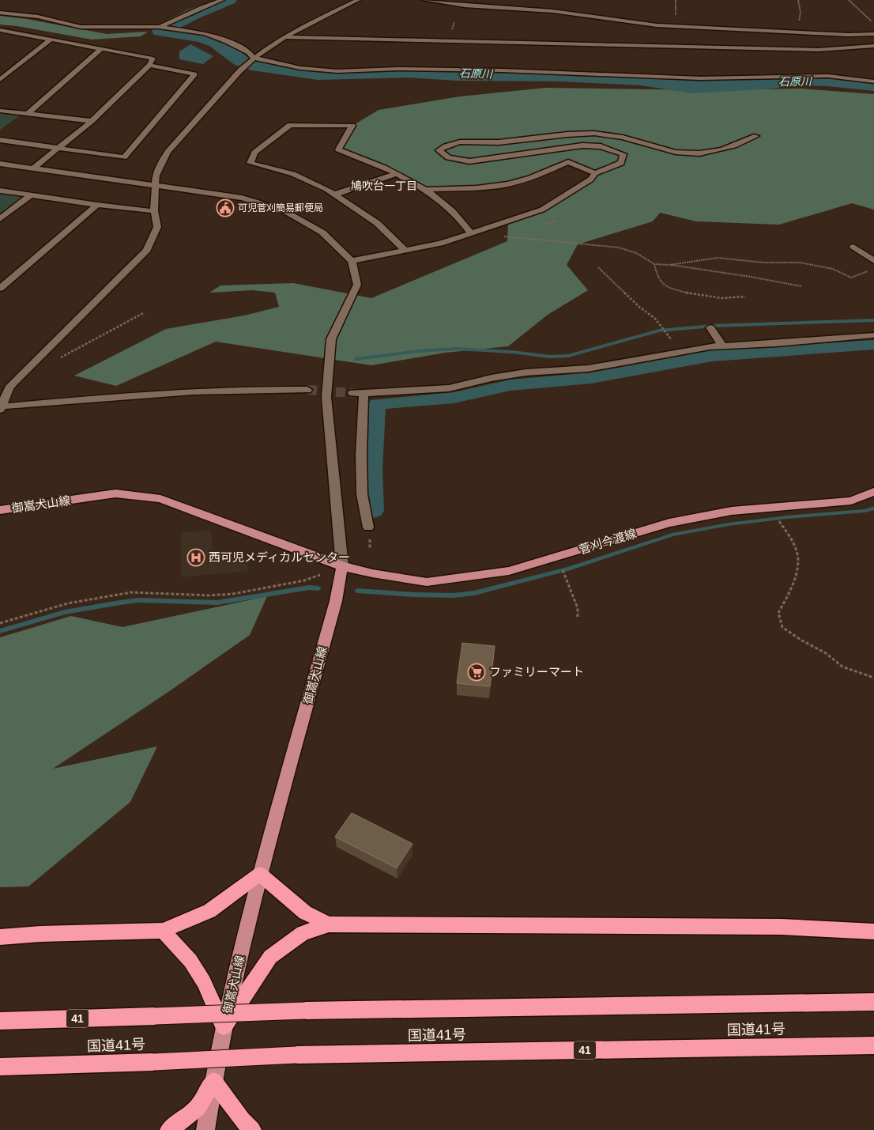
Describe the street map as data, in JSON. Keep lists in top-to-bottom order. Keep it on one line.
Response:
{"streets":{"highway":["41","国道41号"],"main road":["御嵩犬山線","菅刈今渡線"]},"crossings":[["御嵩犬山線","菅刈今渡線"]],"districts":["鳩吹台一丁目"],"water":["石原川"],"places":{"public building":["可児菅刈簡易郵便局"],"hospital":["西可児メディカルセンター"],"supermarket":["ファミリーマート"]}}
